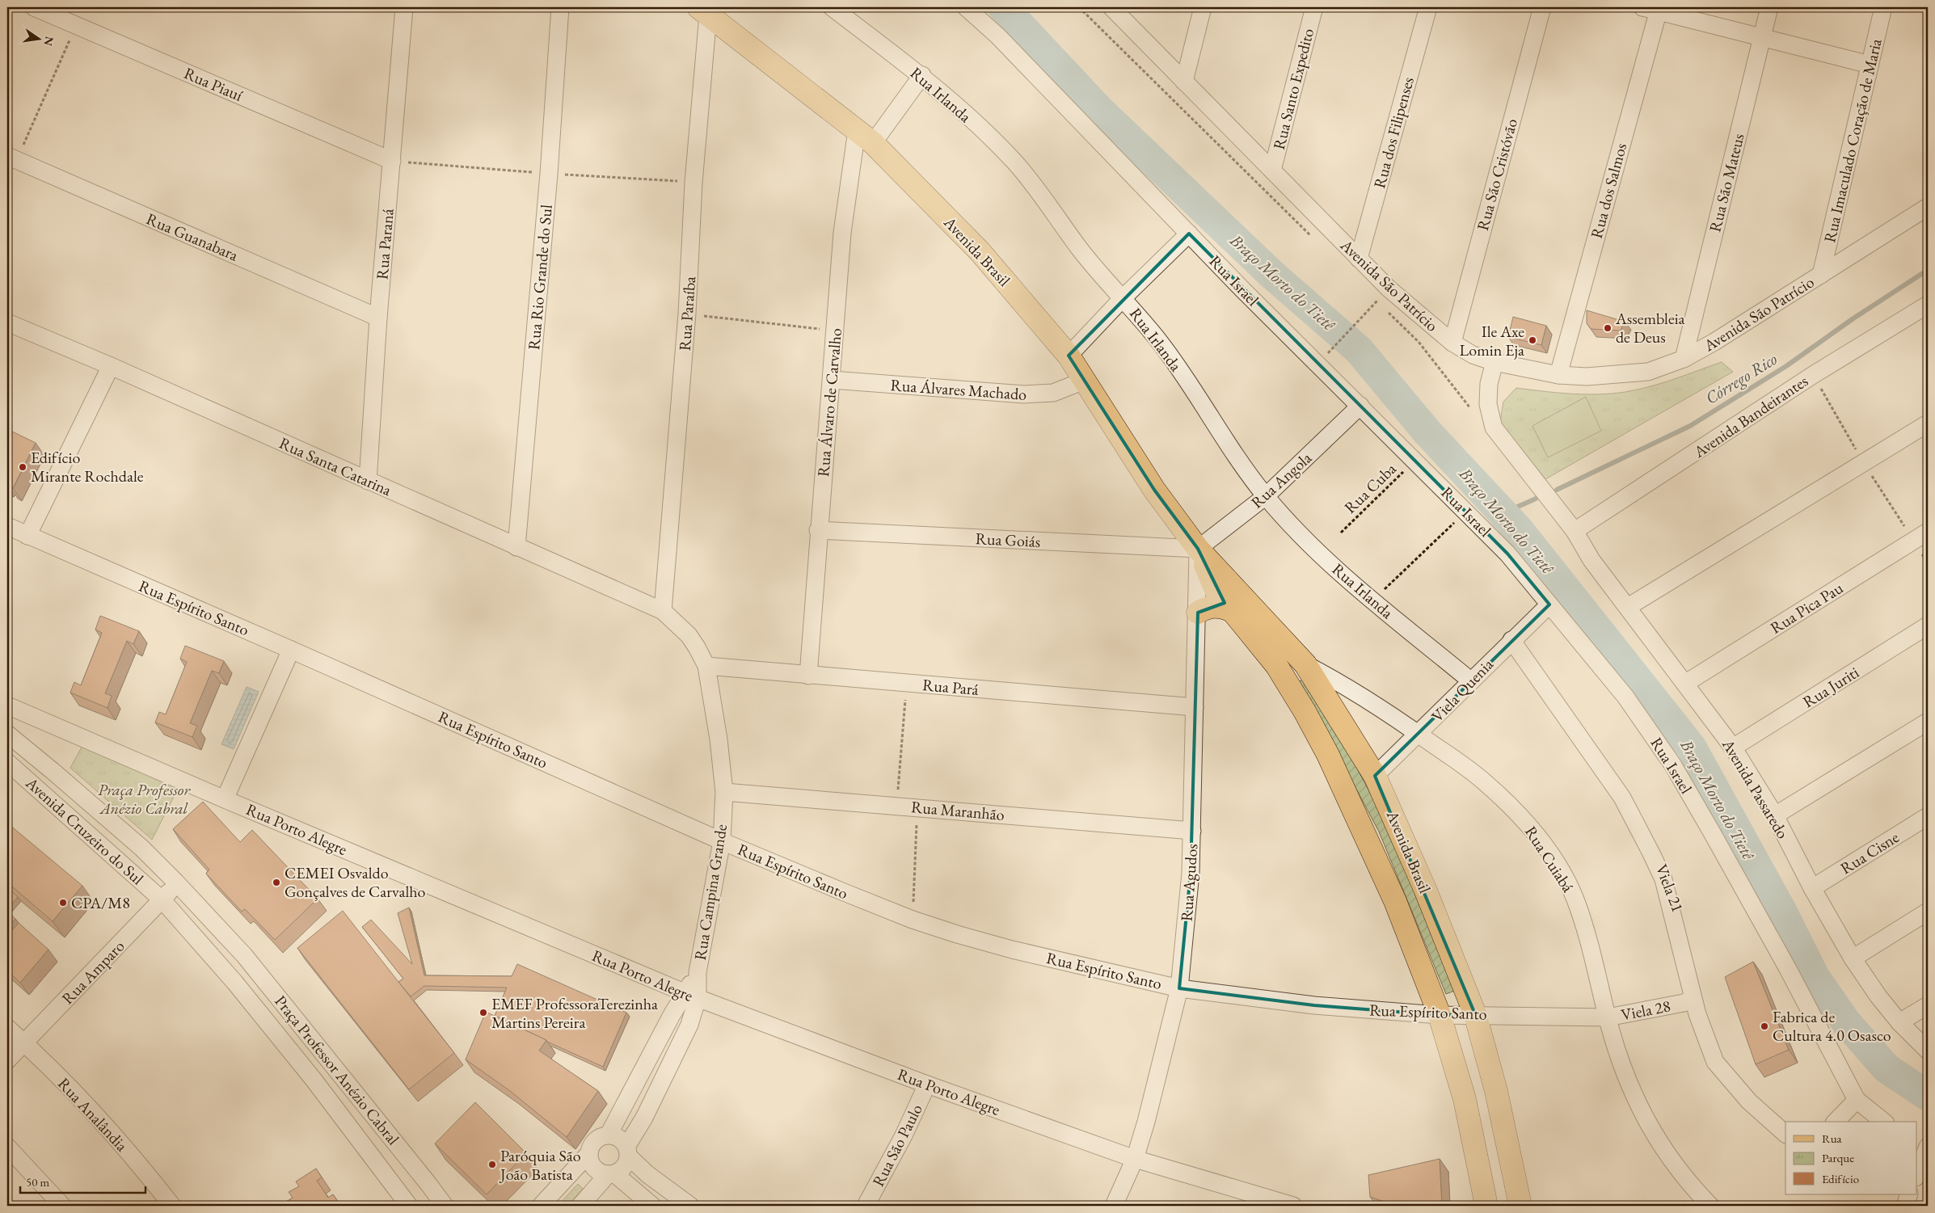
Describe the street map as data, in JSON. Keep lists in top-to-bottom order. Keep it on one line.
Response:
{"streets":{"main road":["Avenida Brasil"],"street":["Rua Piauí","Rua Santo Expedito","Rua Irlanda","Rua dos Filipenses","Rua Imaculado Coração de Maria","Rua São Cristóvão","Rua São Mateus","Rua dos Salmos","Rua Guanabara","Rua Paraná","Rua Rio Grande do Sul","Rua Israel","Avenida São Patrício","Rua Paraíba","Rua Álvares Machado","Rua Álvaro de Carvalho","Avenida Bandeirantes","Rua Santa Catarina","Rua Angola","Rua Goiás","Rua Espírito Santo","Rua Pica Pau","Rua Pará","Rua Juriti","Viela Quenia","Avenida Passaredo","Rua Maranhão","Rua Porto Alegre","Avenida Cruzeiro do Sul","Rua Cisne","Rua Cuiabá","Rua Agudos","Rua Campina Grande","Rua Amparo","Viela 28","Praça Professor Anézio Cabral","Rua Analândia","Rua São Paulo"],"path":["Rua Cuba"]},"crossings":[["Rua Piauí","Rua Paraná"],["Rua Santo Expedito","Avenida São Patrício"],["Rua Irlanda","Rua Angola"],["Rua Irlanda","Viela Quenia"],["Rua dos Filipenses","Avenida São Patrício"],["Rua Imaculado Coração de Maria","Avenida São Patrício"],["Rua São Cristóvão","Avenida São Patrício"],["Rua São Mateus","Avenida São Patrício"],["Rua dos Salmos","Avenida São Patrício"],["Rua Guanabara","Rua Paraná"],["Rua Paraná","Rua Santa Catarina"],["Avenida Brasil","Rua Paraíba"],["Avenida Brasil","Rua Álvares Machado"],["Avenida Brasil","Rua Álvaro de Carvalho"],["Avenida Brasil","Rua Angola"],["Avenida Brasil","Rua Goiás"],["Avenida Brasil","Rua Espírito Santo"],["Avenida Brasil","Viela Quenia"],["Avenida Brasil","Rua Cuiabá"],["Avenida Brasil","Rua Agudos"],["Rua Rio Grande do Sul","Rua Santa Catarina"],["Rua Israel","Rua Angola"],["Rua Israel","Rua Cuba"],["Rua Israel","Viela Quenia"],["Avenida São Patrício","Avenida Passaredo"],["Rua Paraíba","Rua Santa Catarina"],["Rua Paraíba","Rua Campina Grande"],["Rua Álvares Machado","Rua Álvaro de Carvalho"],["Rua Álvaro de Carvalho","Rua Goiás"],["Rua Álvaro de Carvalho","Rua Pará"],["Avenida Bandeirantes","Avenida Passaredo"],["Rua Santa Catarina","Rua Campina Grande"],["Rua Angola","Rua Goiás"],["Rua Angola","Rua Agudos"],["Rua Goiás","Rua Agudos"],["Rua Espírito Santo","Rua Cuiabá"],["Rua Espírito Santo","Rua Agudos"],["Rua Espírito Santo","Rua Campina Grande"],["Rua Espírito Santo","Viela 28"],["Rua Pica Pau","Avenida Passaredo"],["Rua Pará","Rua Agudos"],["Rua Pará","Rua Campina Grande"],["Rua Juriti","Avenida Passaredo"],["Viela Quenia","Rua Cuiabá"],["Avenida Passaredo","Rua Cisne"],["Rua Maranhão","Rua Agudos"],["Rua Maranhão","Rua Campina Grande"],["Rua Porto Alegre","Rua Agudos"],["Rua Porto Alegre","Rua Campina Grande"],["Rua Porto Alegre","Rua São Paulo"],["Avenida Cruzeiro do Sul","Rua Amparo"],["Avenida Cruzeiro do Sul","Praça Professor Anézio Cabral"],["Rua Cuiabá","Viela 28"],["Rua Amparo","Praça Professor Anézio Cabral"],["Rua Amparo","Rua Analândia"]],"water":["Braço Morto do Tietê","Córrego Rico"],"parks":["Praça Professor Anézio Cabral"],"places":["Assembleia de Deus","Ile Axe Lomin Eja","Edifício Mirante Rochdale","CEMEI Osvaldo Gonçalves de Carvalho","CPA/M8","EMEF ProfessoraTerezinha Martins Pereira","Fabrica de Cultura 4.0 Osasco","Paróquia São João Batista"],"legend":["Rua","Parque","Edifício"],"scale_bar":"50 m","north":"right"}
